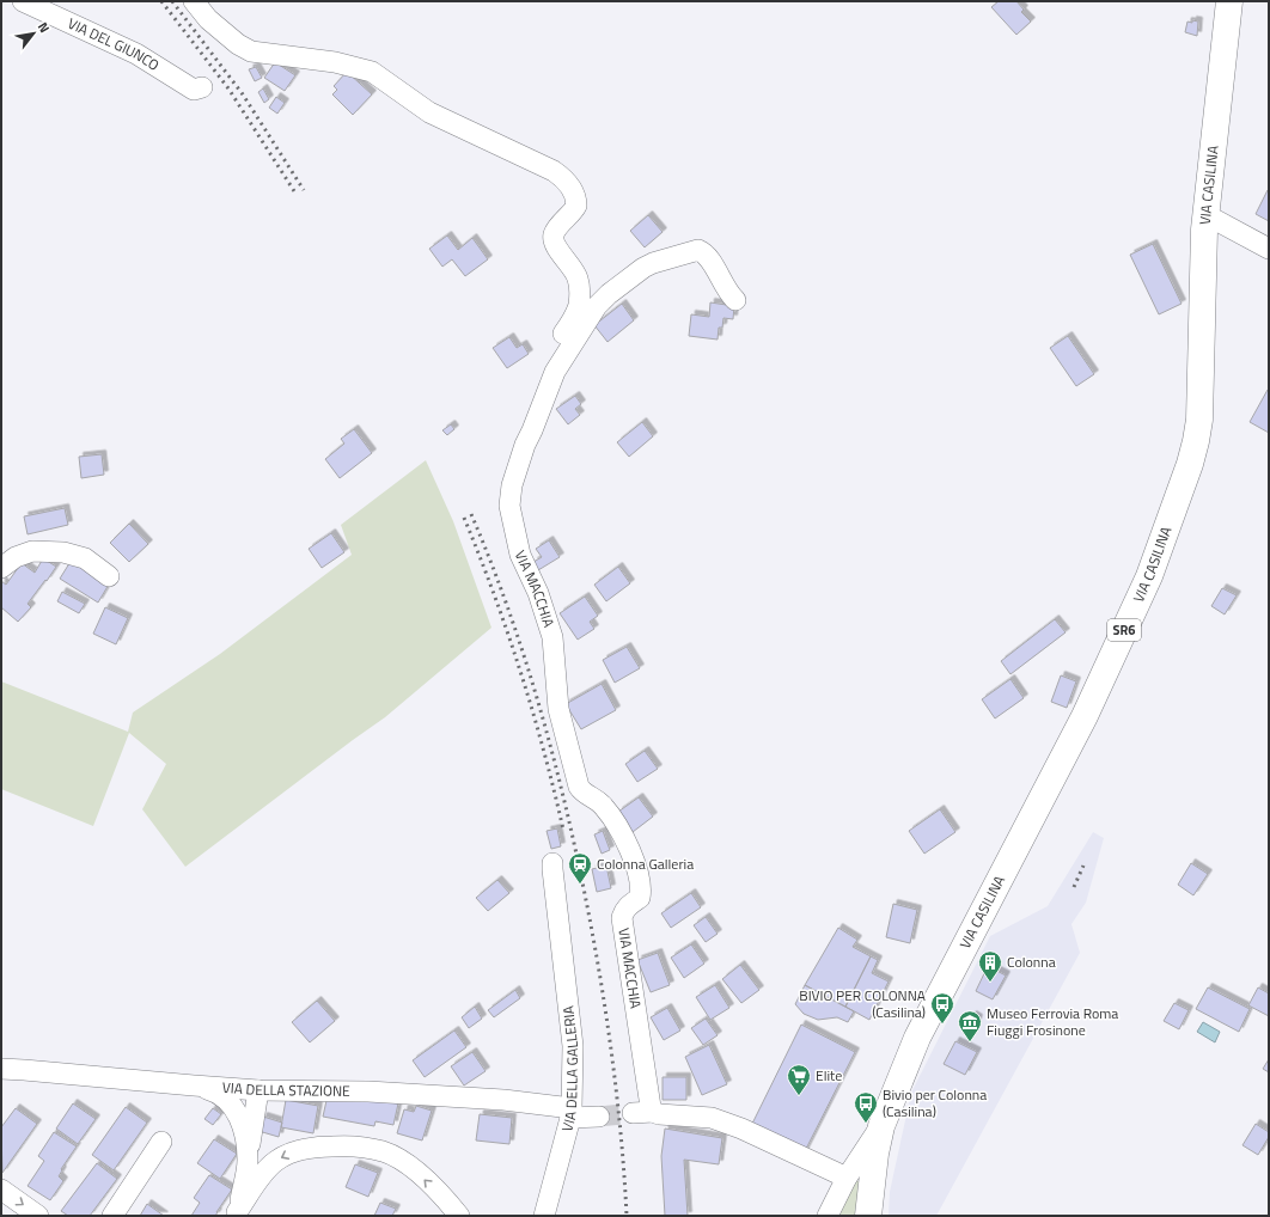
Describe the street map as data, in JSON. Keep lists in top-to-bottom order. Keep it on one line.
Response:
{"streets":{"main road":["VIA CASILINA","SR6"],"street":["VIA DEL GIUNCO","VIA MACCHIA","VIA DELLA GALLERIA","VIA DELLA STAZIONE"]},"crossings":[["VIA DELLA GALLERIA","VIA DELLA STAZIONE"]],"places":{"station":["Colonna Galleria"],"building":["Colonna"],"bus stop":["BIVIO PER COLONNA (Casilina)","Bivio per Colonna (Casilina)"],"museum":["Museo Ferrovia Roma Fiuggi Frosinone"],"supermarket":["Elite"]},"north":"top right"}
